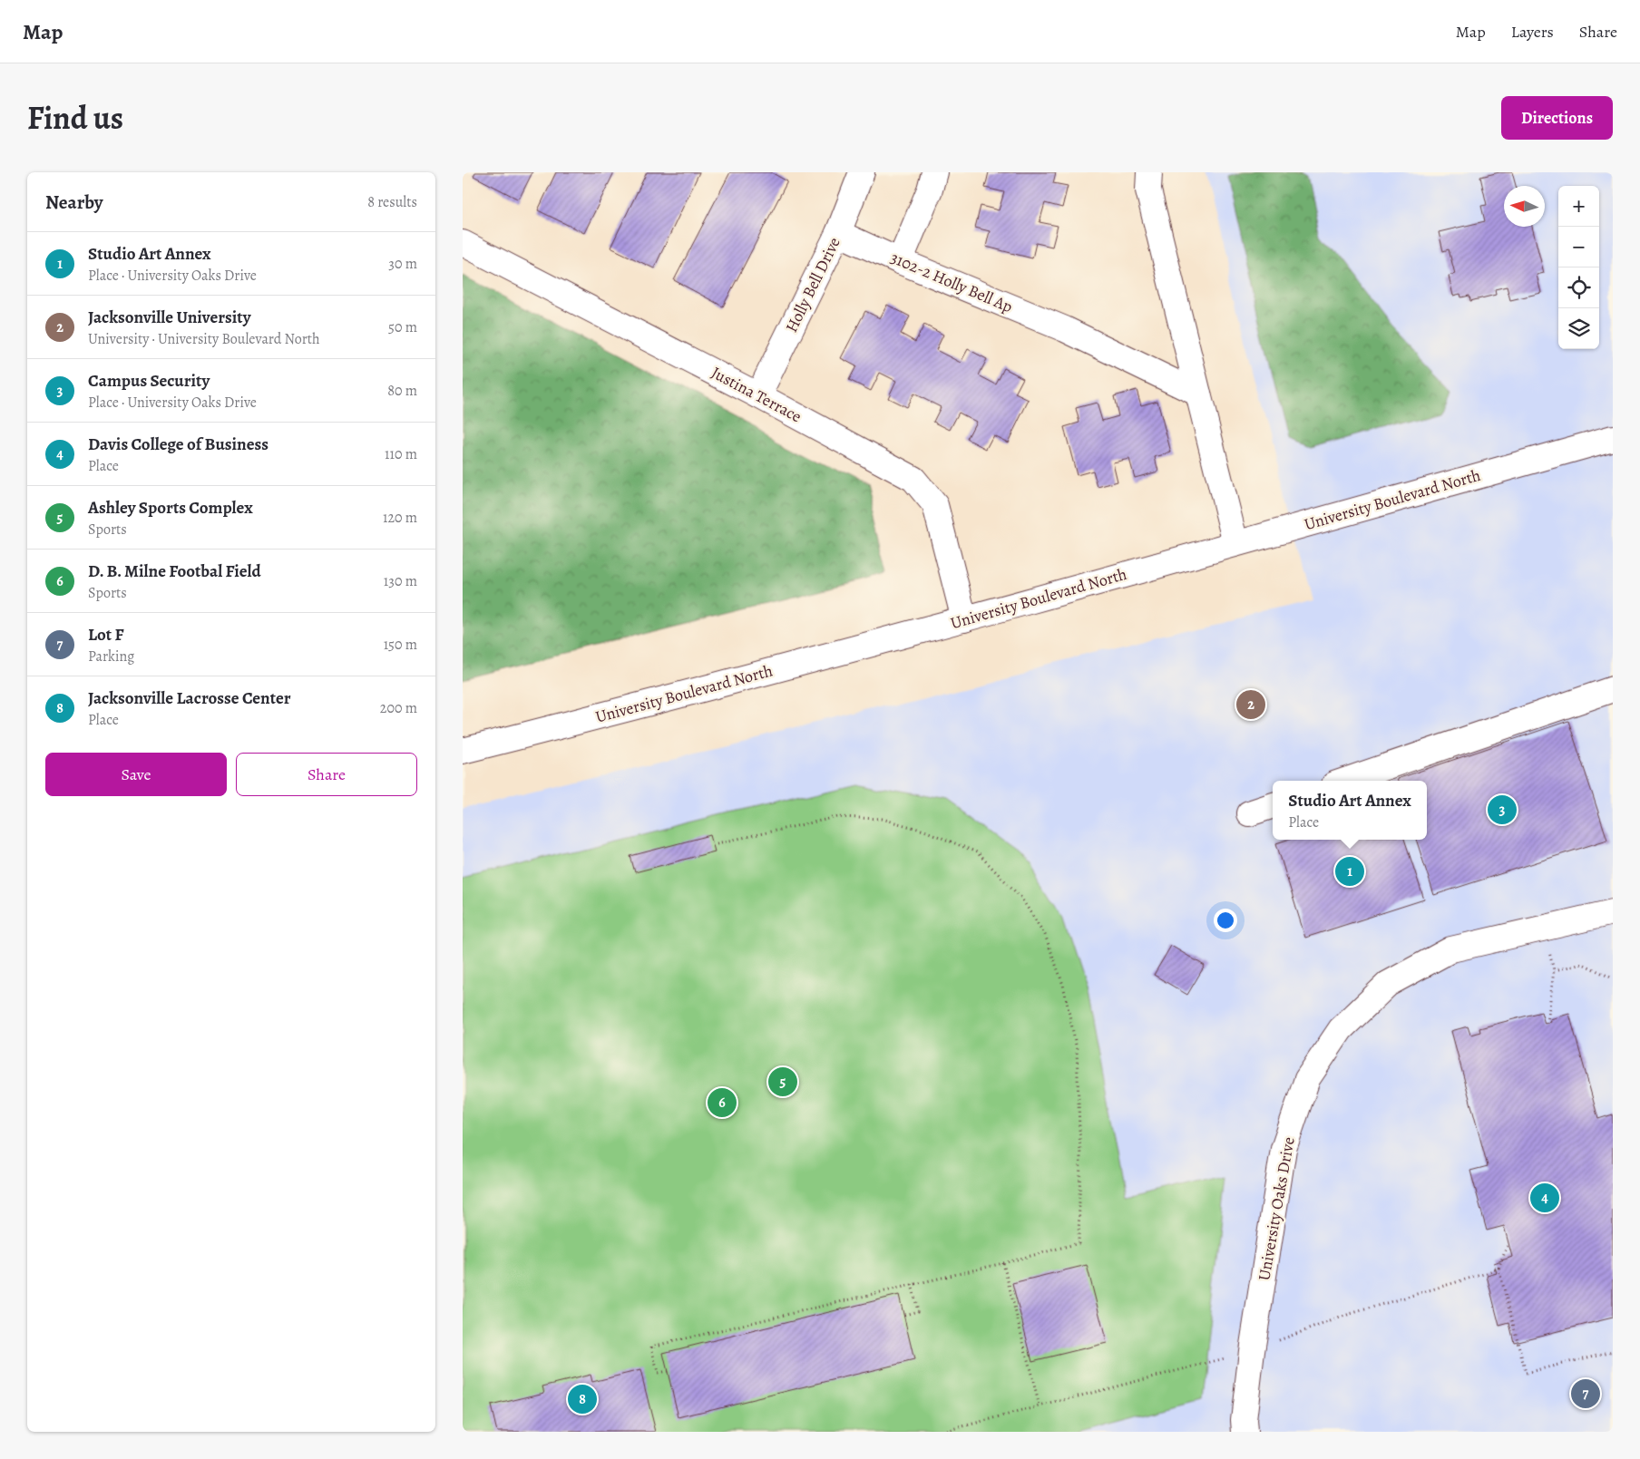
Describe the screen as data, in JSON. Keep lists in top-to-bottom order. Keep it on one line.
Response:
{"streets":{"street":["3102-2 Holly Bell Ap","Holly Bell Drive","Justina Terrace","University Boulevard North","University Oaks Drive"]},"crossings":[["3102-2 Holly Bell Ap","Holly Bell Drive"],["Holly Bell Drive","Justina Terrace"],["Justina Terrace","University Boulevard North"]],"north":"left","page":{"header":"Map","nav":["Map","Layers","Share"],"title":"Find us","buttons":["Directions",["Save","Share"]],"heading":["Nearby","8 results"],"map_buttons":["+","−"],"list":[{"mark":"1","name":"Studio Art Annex","note":"Place · University Oaks Drive","value":"30 m"},{"mark":"2","name":"Jacksonville University","note":"University · University Boulevard North","value":"50 m"},{"mark":"3","name":"Campus Security","note":"Place · University Oaks Drive","value":"80 m"},{"mark":"4","name":"Davis College of Business","note":"Place","value":"110 m"},{"mark":"5","name":"Ashley Sports Complex","note":"Sports","value":"120 m"},{"mark":"6","name":"D. B. Milne Footbal Field","note":"Sports","value":"130 m"},{"mark":"7","name":"Lot F","note":"Parking","value":"150 m"},{"mark":"8","name":"Jacksonville Lacrosse Center","note":"Place","value":"200 m"}],"pins":["2","3","1","5","6","4","7","8"],"popup":["Studio Art Annex","Place"]}}
